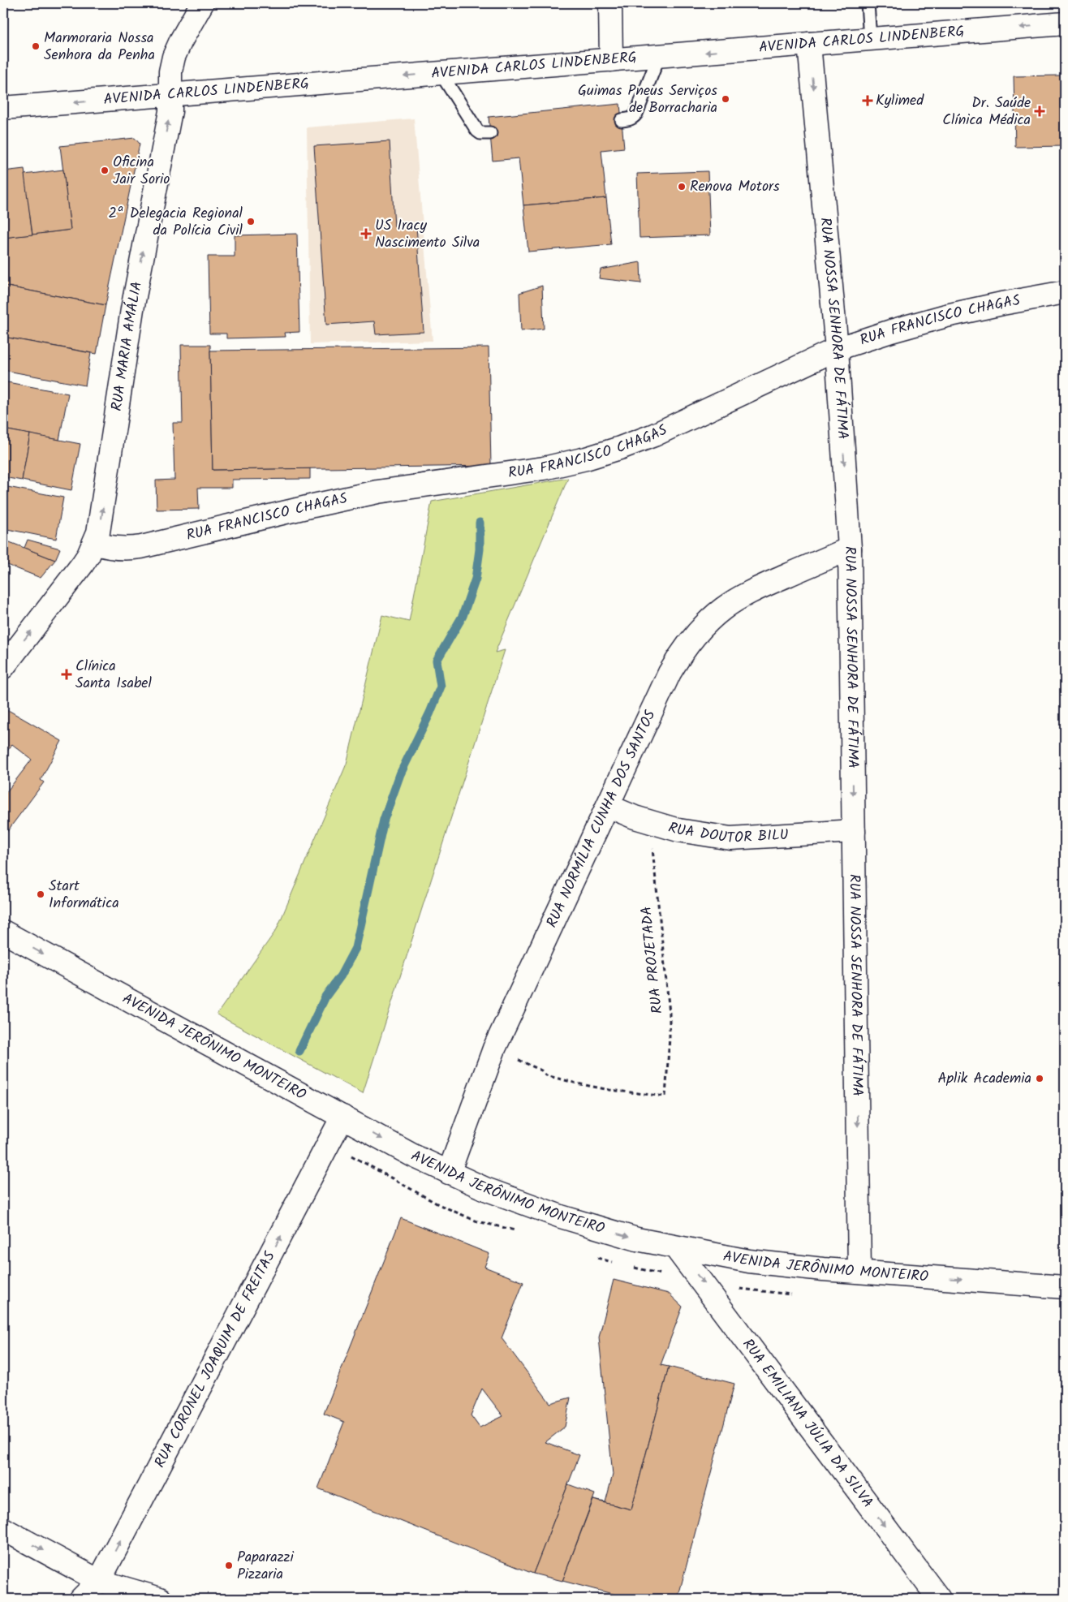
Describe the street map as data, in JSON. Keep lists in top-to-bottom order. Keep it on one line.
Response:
{"streets":{"street":["AVENIDA CARLOS LINDENBERG","RUA FRANCISCO CHAGAS","RUA NOSSA SENHORA DE FÁTIMA","RUA MARIA AMÁLIA","RUA NORMÍLIA CUNHA DOS SANTOS","RUA DOUTOR BILU","AVENIDA JERÔNIMO MONTEIRO","RUA CORONEL JOAQUIM DE FREITAS","RUA EMILIANA JÚLIA DA SILVA"],"path":["RUA PROJETADA"]},"crossings":[["AVENIDA CARLOS LINDENBERG","RUA NOSSA SENHORA DE FÁTIMA"],["AVENIDA CARLOS LINDENBERG","RUA MARIA AMÁLIA"],["RUA FRANCISCO CHAGAS","RUA NOSSA SENHORA DE FÁTIMA"],["RUA FRANCISCO CHAGAS","RUA MARIA AMÁLIA"],["RUA NOSSA SENHORA DE FÁTIMA","RUA NORMÍLIA CUNHA DOS SANTOS"],["RUA NOSSA SENHORA DE FÁTIMA","RUA DOUTOR BILU"],["RUA NOSSA SENHORA DE FÁTIMA","AVENIDA JERÔNIMO MONTEIRO"],["RUA NORMÍLIA CUNHA DOS SANTOS","RUA DOUTOR BILU"],["RUA NORMÍLIA CUNHA DOS SANTOS","RUA PROJETADA"],["RUA NORMÍLIA CUNHA DOS SANTOS","AVENIDA JERÔNIMO MONTEIRO"],["RUA DOUTOR BILU","RUA PROJETADA"],["AVENIDA JERÔNIMO MONTEIRO","RUA CORONEL JOAQUIM DE FREITAS"],["AVENIDA JERÔNIMO MONTEIRO","RUA EMILIANA JÚLIA DA SILVA"]],"one_way":["AVENIDA CARLOS LINDENBERG","RUA NOSSA SENHORA DE FÁTIMA","RUA MARIA AMÁLIA","AVENIDA JERÔNIMO MONTEIRO","RUA CORONEL JOAQUIM DE FREITAS","RUA EMILIANA JÚLIA DA SILVA"],"places":{"other":["Marmoraria Nossa Senhora da Penha","Guimas Pneus Serviços de Borracharia","Oficina Jair Sorio","Renova Motors","2ª Delegacia Regional da Polícia Civil","Start Informática","Aplik Academia","Paparazzi Pizzaria"],"health":["Kylimed","Dr. Saúde Clínica Médica","US Iracy Nascimento Silva","Clínica Santa Isabel"]}}
